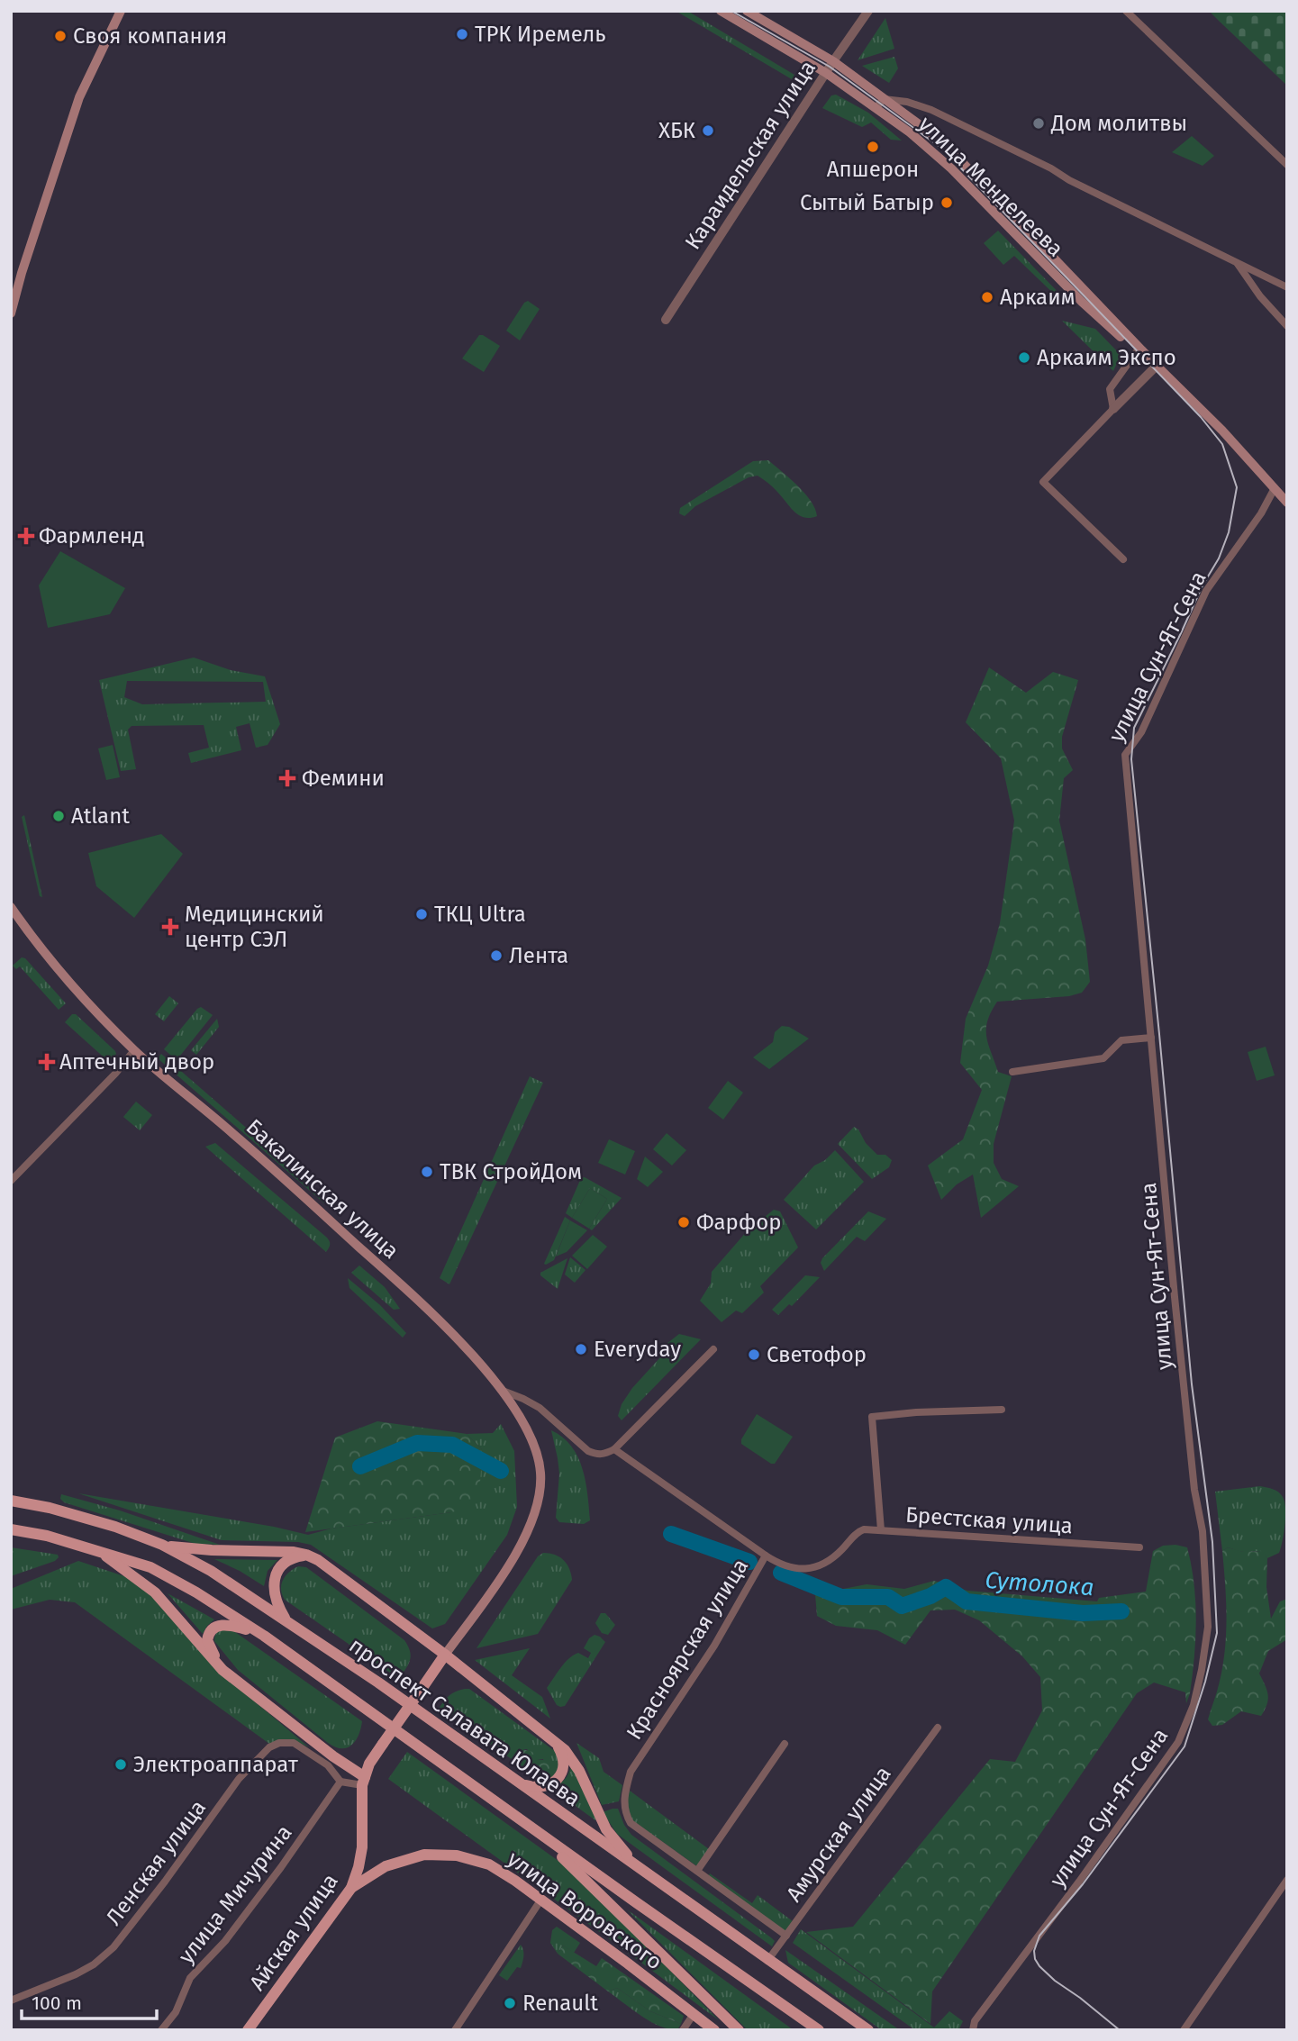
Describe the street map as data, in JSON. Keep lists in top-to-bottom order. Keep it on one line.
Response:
{"streets":{"main road":["улица Менделеева","Бакалинская улица","проспект Салавата Юлаева","улица Воровского","Айская улица"],"street":["Караидельская улица","улица Сун-Ят-Сена","Брестская улица","Красноярская улица","Амурская улица","Ленская улица","улица Мичурина"]},"crossings":[["Караидельская улица","улица Менделеева"],["улица Менделеева","улица Сун-Ят-Сена"],["Брестская улица","Красноярская улица"],["проспект Салавата Юлаева","Амурская улица"],["Ленская улица","улица Мичурина"],["улица Воровского","Айская улица"]],"water":["Сутолока"],"places":{"other":["ТРК Иремель","Своя компания","Дом молитвы","ХБК","Апшерон","Сытый Батыр","Аркаим","Аркаим Экспо","Atlant","ТКЦ Ultra","Лента","ТВК СтройДом","Фарфор","Everyday","Светофор","Электроаппарат","Renault"],"health":["Фармленд","Фемини","Медицинский центр СЭЛ","Аптечный двор"]},"scale_bar":"100 m"}
